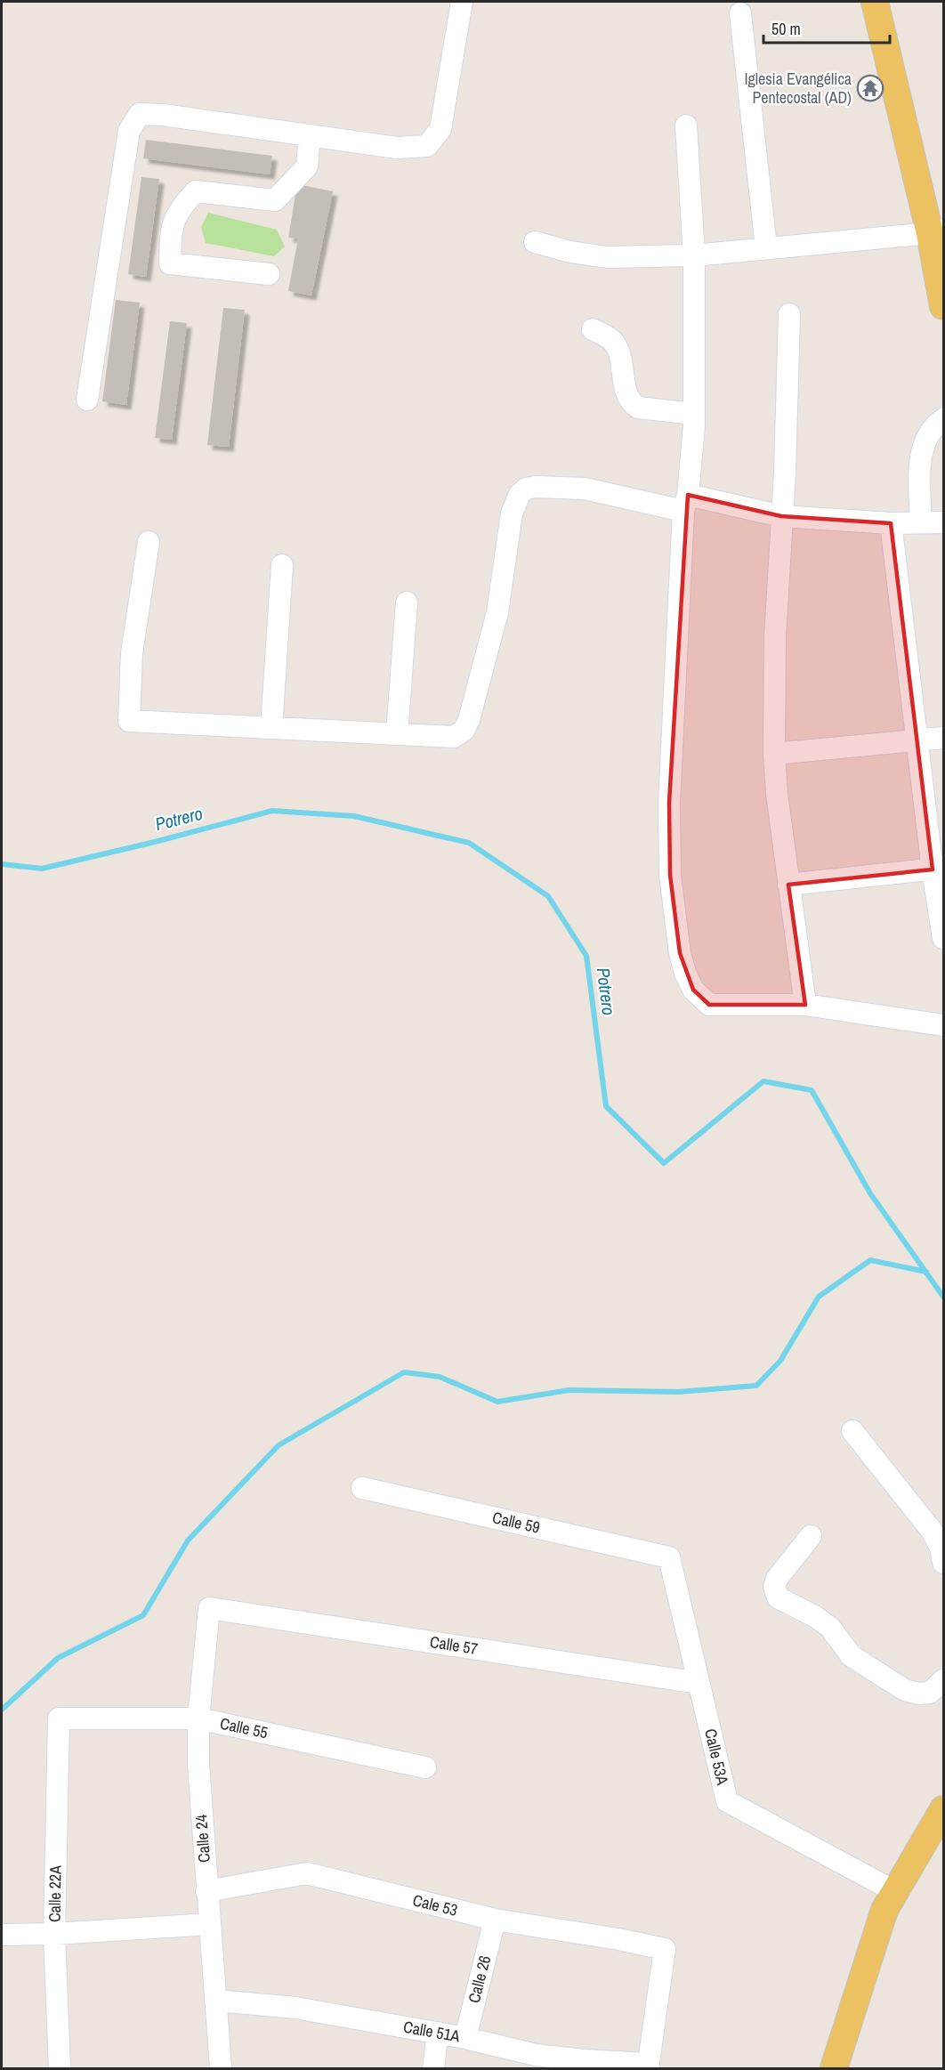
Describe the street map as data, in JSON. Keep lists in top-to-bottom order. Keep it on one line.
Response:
{"streets":{"street":["Calle 59","Calle 57","Calle 55","Calle 53A","Calle 24","Calle 22A","Cale 53","Calle 26","Calle 51A"]},"crossings":[["Calle 59","Calle 53A"],["Calle 57","Calle 53A"],["Calle 57","Calle 24"],["Calle 55","Calle 24"],["Calle 55","Calle 22A"],["Calle 24","Cale 53"],["Calle 24","Calle 51A"],["Cale 53","Calle 26"],["Cale 53","Calle 51A"],["Calle 26","Calle 51A"]],"water":["Potrero"],"places":{"temple":["Iglesia Evangélica Pentecostal (AD)"]},"scale_bar":"50 m"}
